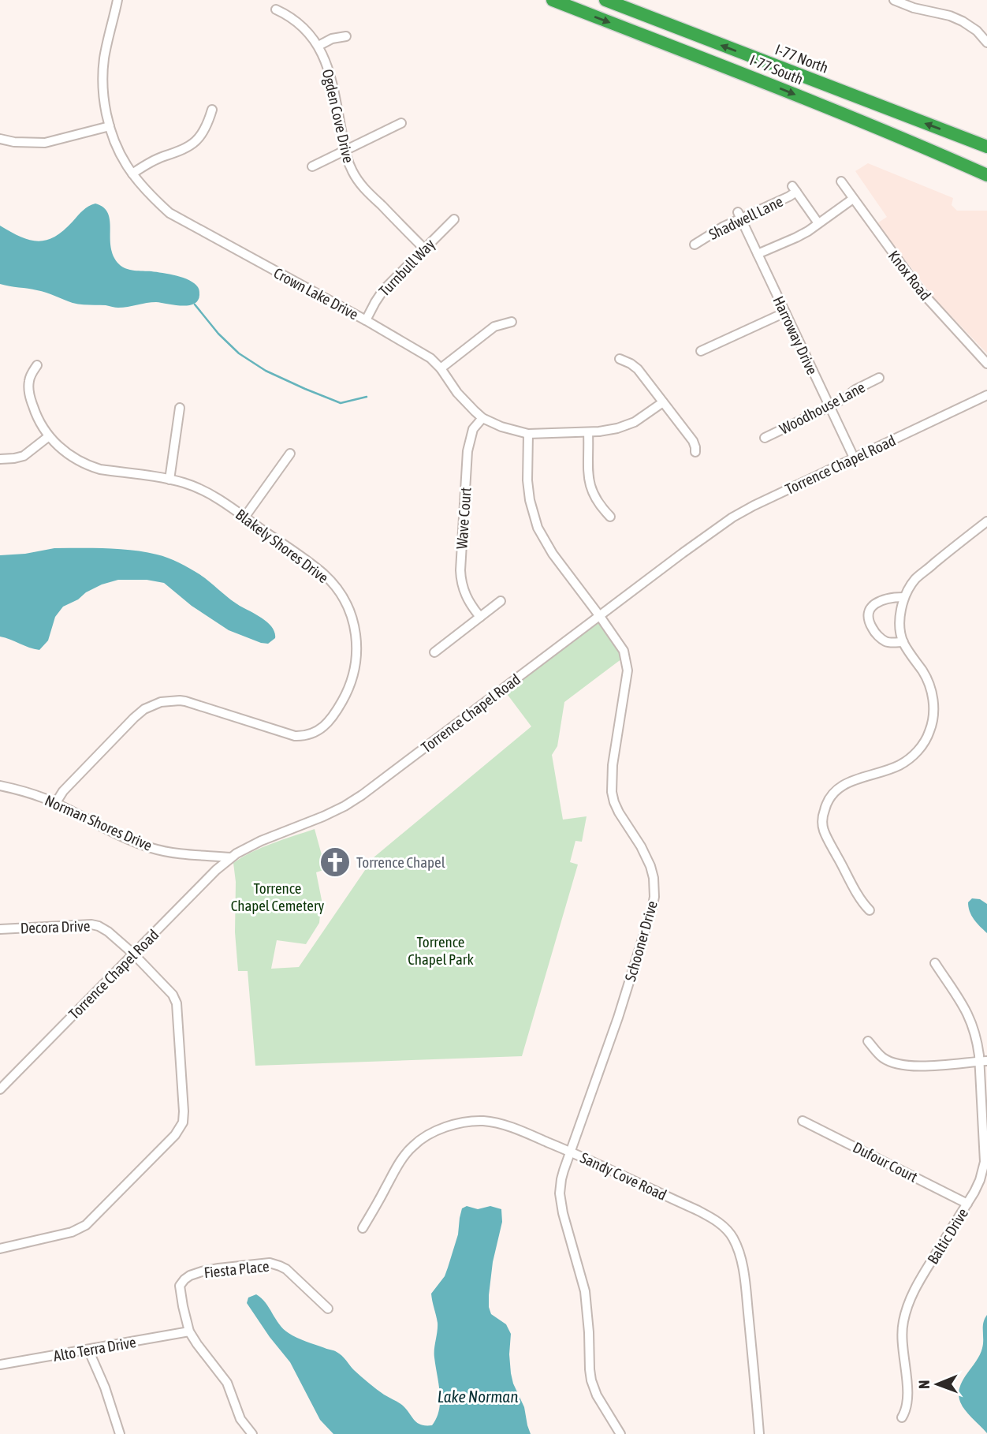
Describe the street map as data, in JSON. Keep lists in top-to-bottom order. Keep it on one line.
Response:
{"streets":{"highway":["I-77 North","I-77 South"],"street":["Ogden Cove Drive","Shadwell Lane","Turnbull Way","Knox Road","Crown Lake Drive","Harroway Drive","Woodhouse Lane","Torrence Chapel Road","Wave Court","Blakely Shores Drive","Norman Shores Drive","Decora Drive","Schooner Drive","Dufour Court","Sandy Cove Road","Baltic Drive","Fiesta Place","Alto Terra Drive"]},"crossings":[["Ogden Cove Drive","Turnbull Way"],["Shadwell Lane","Harroway Drive"],["Turnbull Way","Crown Lake Drive"],["Crown Lake Drive","Wave Court"],["Crown Lake Drive","Schooner Drive"],["Harroway Drive","Woodhouse Lane"],["Harroway Drive","Torrence Chapel Road"],["Torrence Chapel Road","Norman Shores Drive"],["Torrence Chapel Road","Decora Drive"],["Torrence Chapel Road","Schooner Drive"],["Blakely Shores Drive","Norman Shores Drive"],["Schooner Drive","Sandy Cove Road"],["Dufour Court","Baltic Drive"],["Fiesta Place","Alto Terra Drive"]],"one_way":["I-77 North","I-77 South"],"water":["Lake Norman"],"parks":["Torrence Chapel Cemetery","Torrence Chapel Park"],"places":{"church":["Torrence Chapel"]},"north":"left"}
